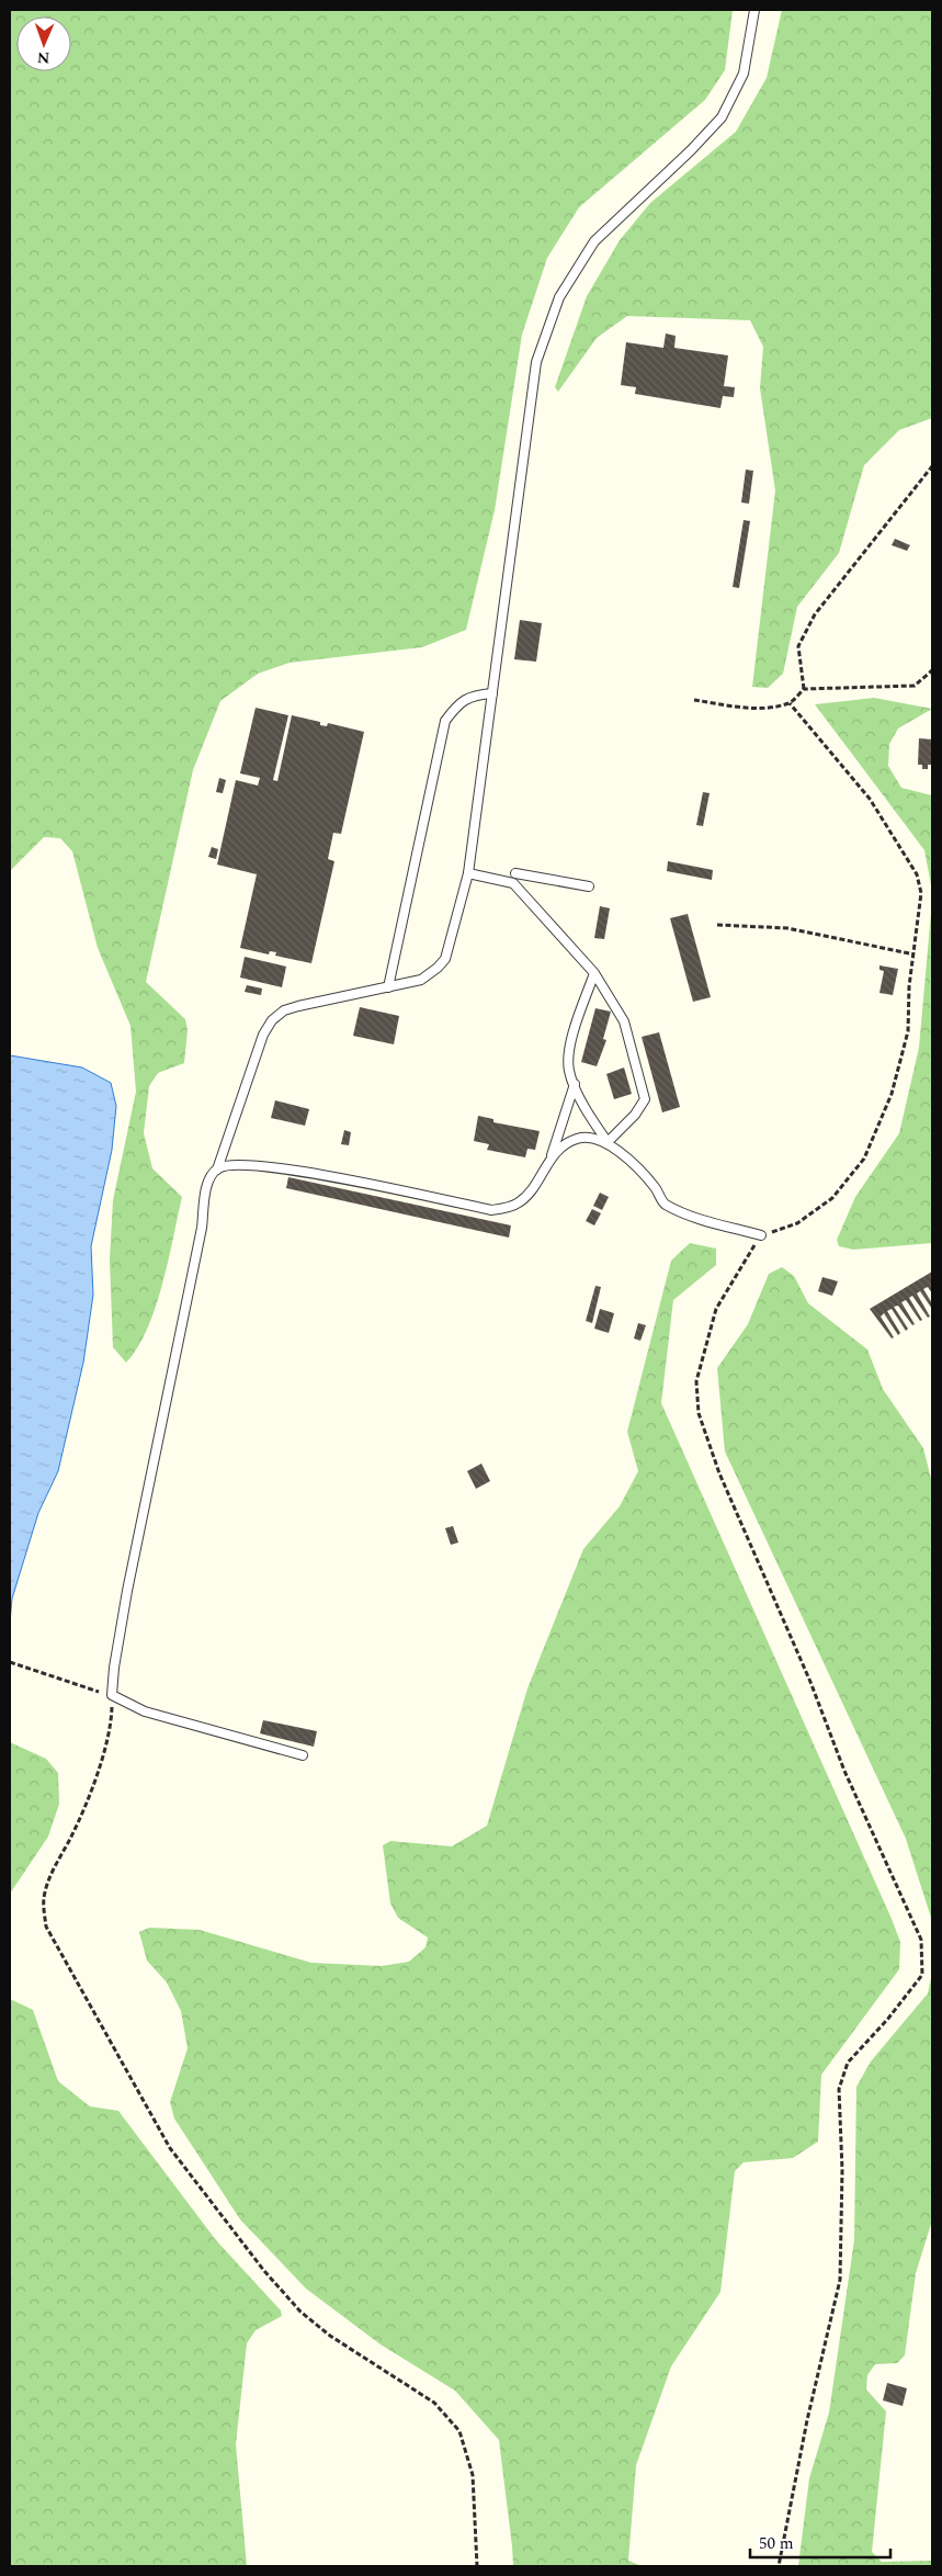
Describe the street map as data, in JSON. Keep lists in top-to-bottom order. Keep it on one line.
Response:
{"scale_bar":"50 m","north":"bottom"}
